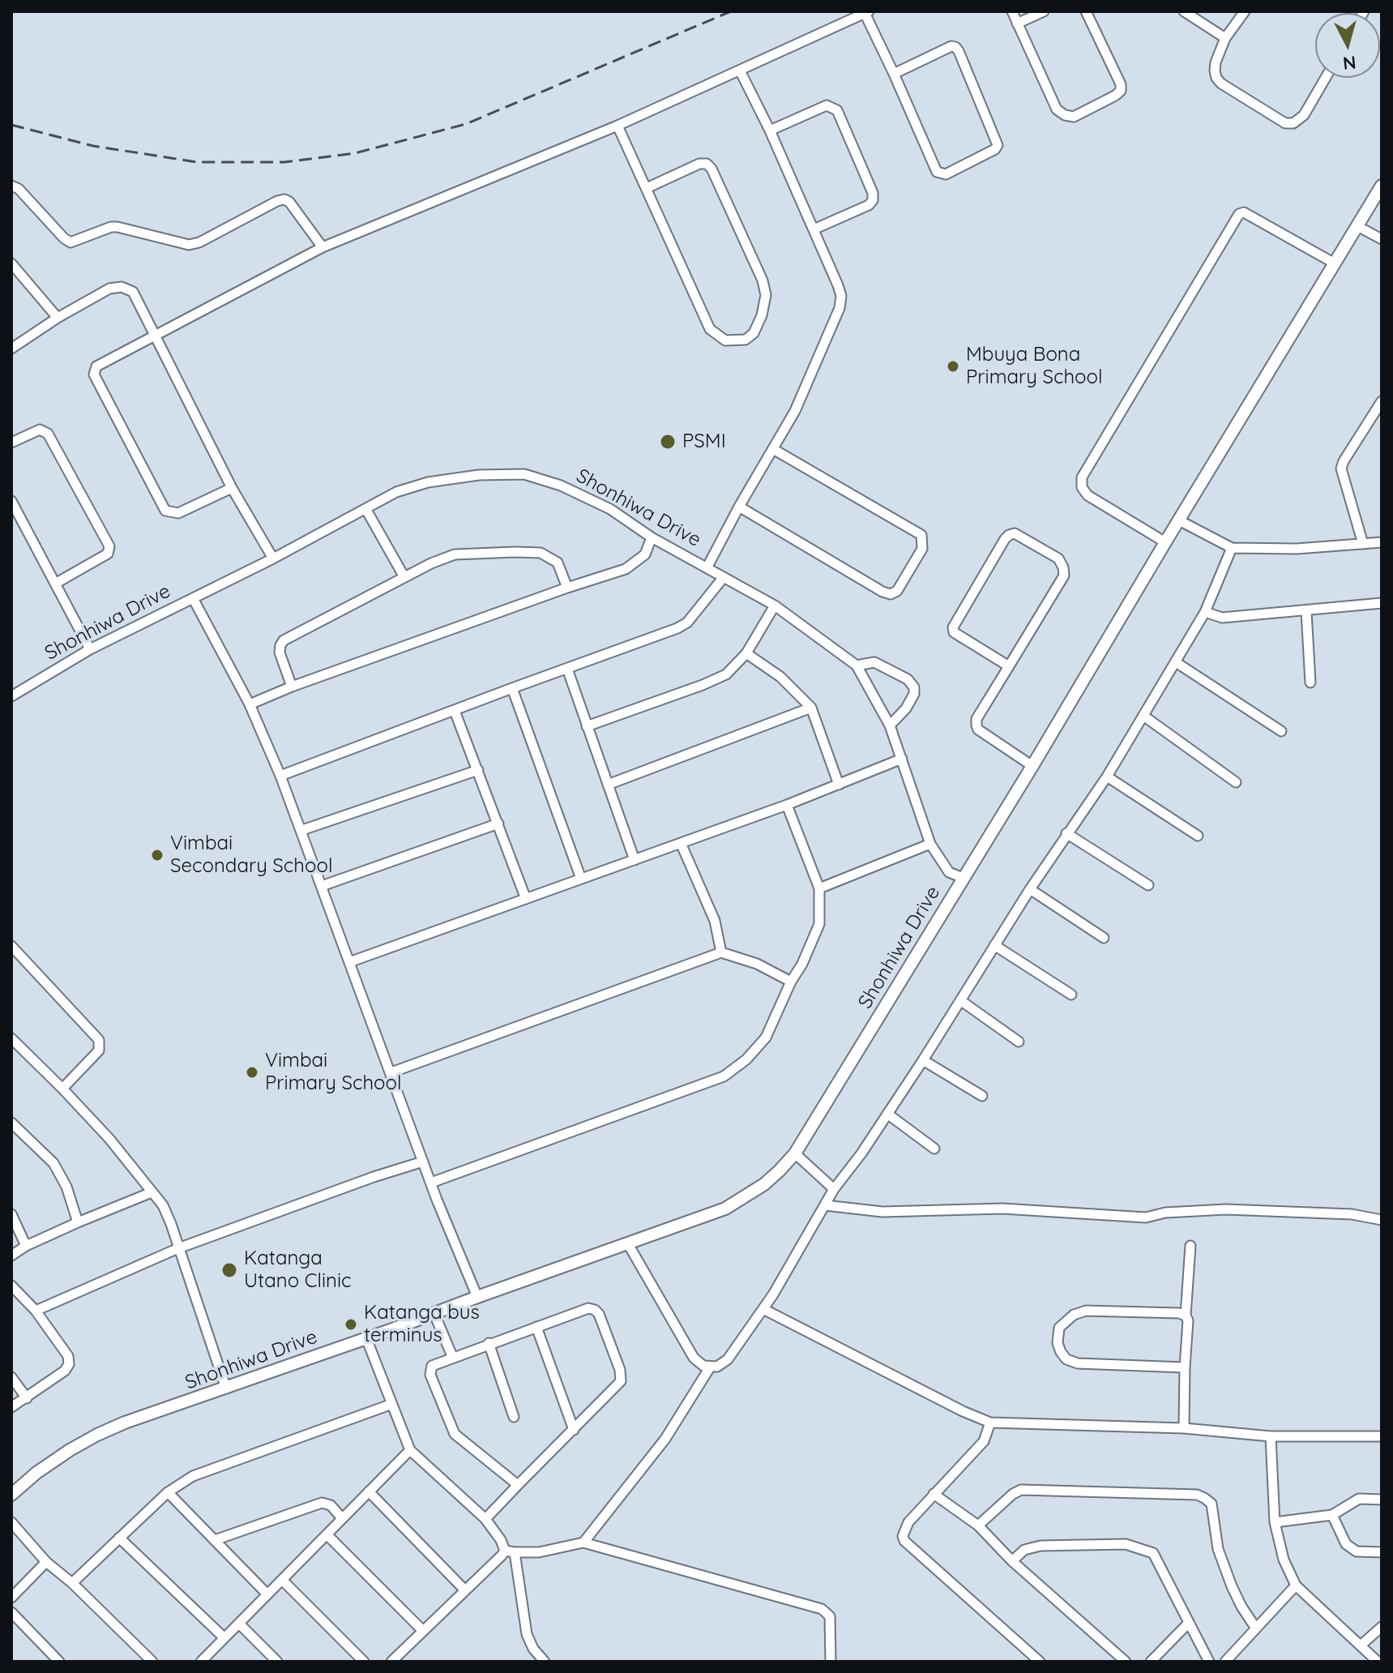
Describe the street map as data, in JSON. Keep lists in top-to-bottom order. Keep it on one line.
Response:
{"streets":{"street":["Shonhiwa Drive"]},"places":["Mbuya Bona Primary School","PSMI","Vimbai Secondary School","Vimbai Primary School","Katanga Utano Clinic","Katanga bus terminus"],"north":"bottom"}
